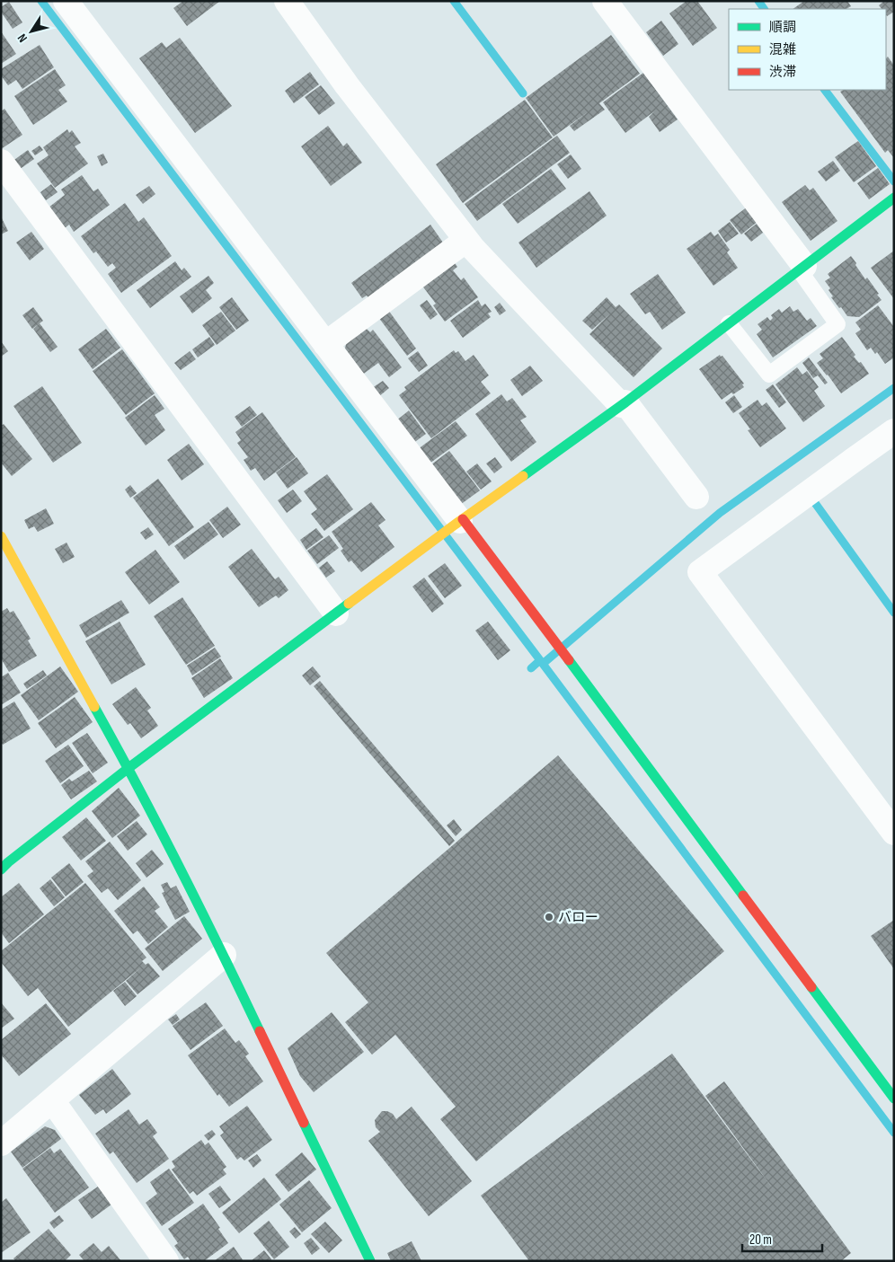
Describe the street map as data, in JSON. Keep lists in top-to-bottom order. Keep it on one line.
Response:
{"places":["バロー"],"legend":["順調","混雑","渋滞"],"scale_bar":"20 m","north":"bottom left"}
